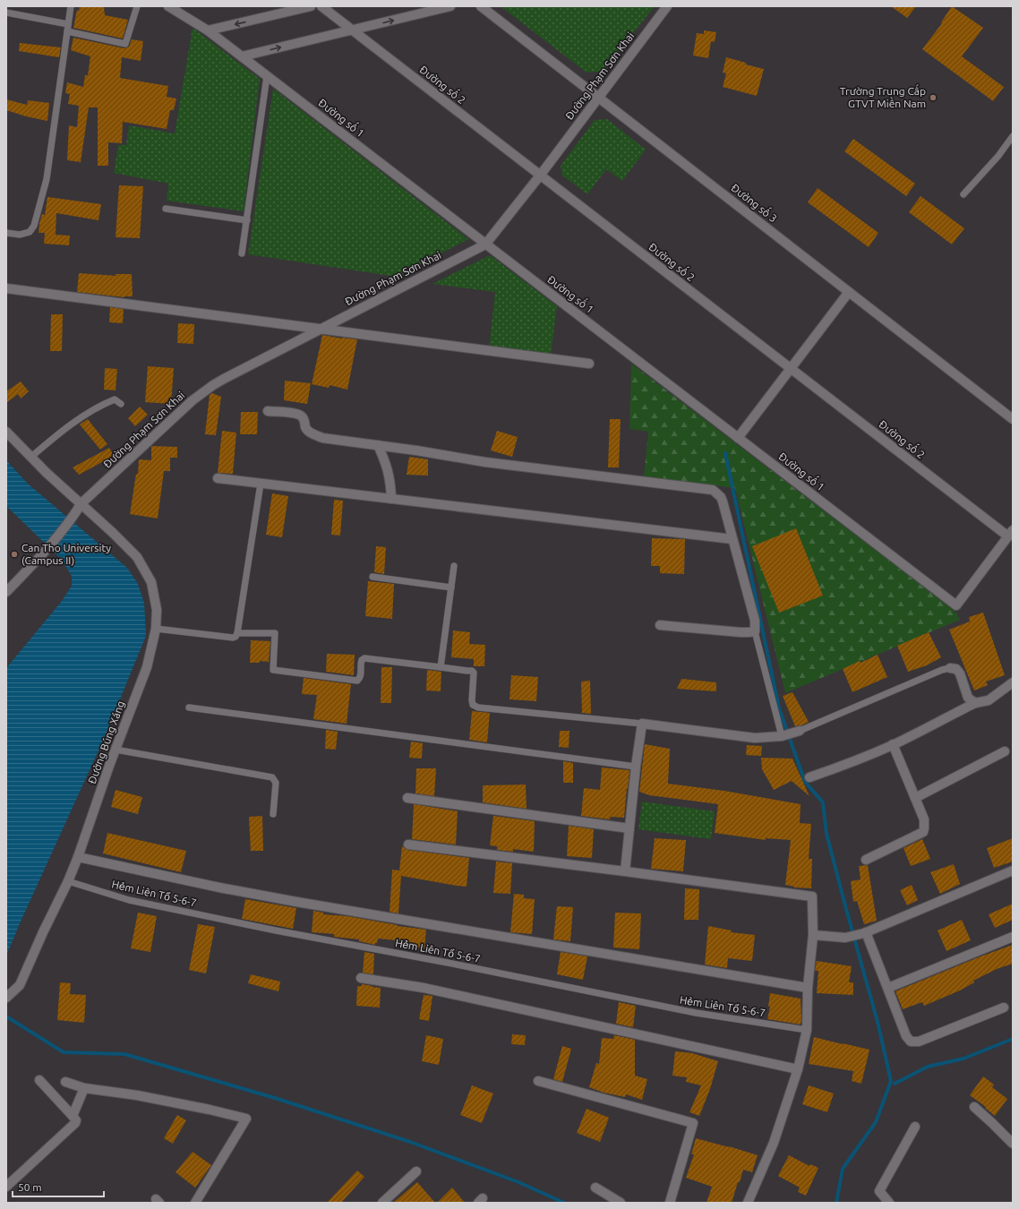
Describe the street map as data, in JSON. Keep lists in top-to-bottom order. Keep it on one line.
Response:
{"streets":{"street":["Đường Phạm Sơn Khai","Đường số 2","Đường số 1","Đường số 3","Đường Búng Xáng"],"lane":["Hẻm Liên Tổ 5-6-7"]},"crossings":[["Đường Phạm Sơn Khai","Đường số 2"],["Đường Phạm Sơn Khai","Đường số 1"],["Đường Phạm Sơn Khai","Đường số 3"],["Đường Phạm Sơn Khai","Đường Búng Xáng"],["Đường số 2","Đường số 1"],["Đường Búng Xáng","Hẻm Liên Tổ 5-6-7"]],"places":["Trường Trung Cấp GTVT Miền Nam","Can Tho University (Campus II)"],"scale_bar":"50 m"}
